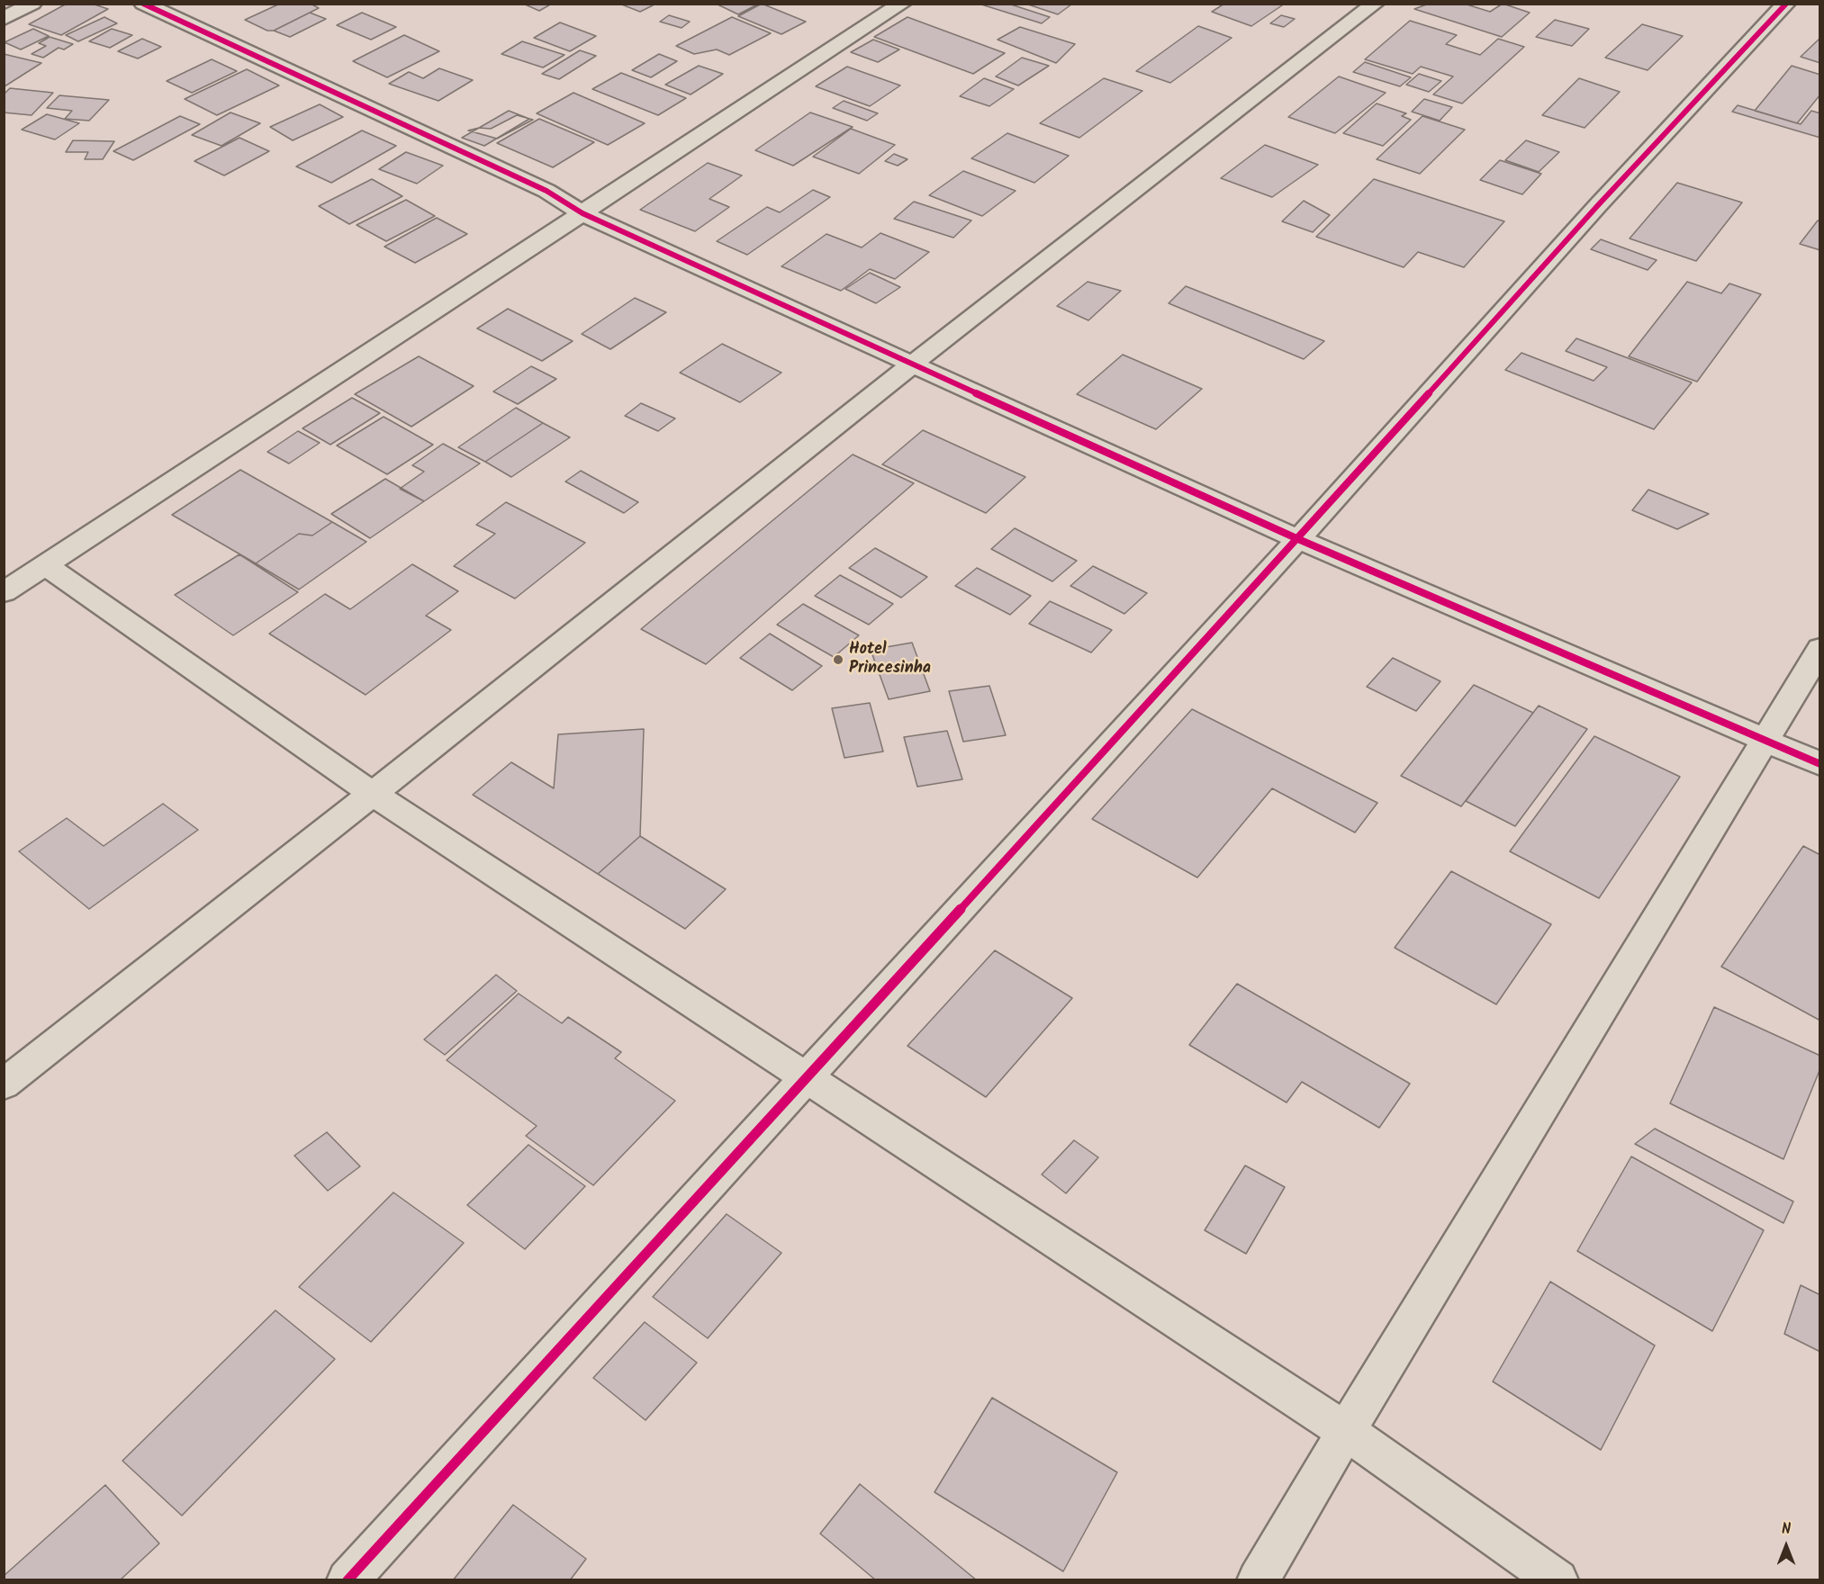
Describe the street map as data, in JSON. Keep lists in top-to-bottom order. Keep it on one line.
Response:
{"places":["Hotel Princesinha"],"north":"top"}
